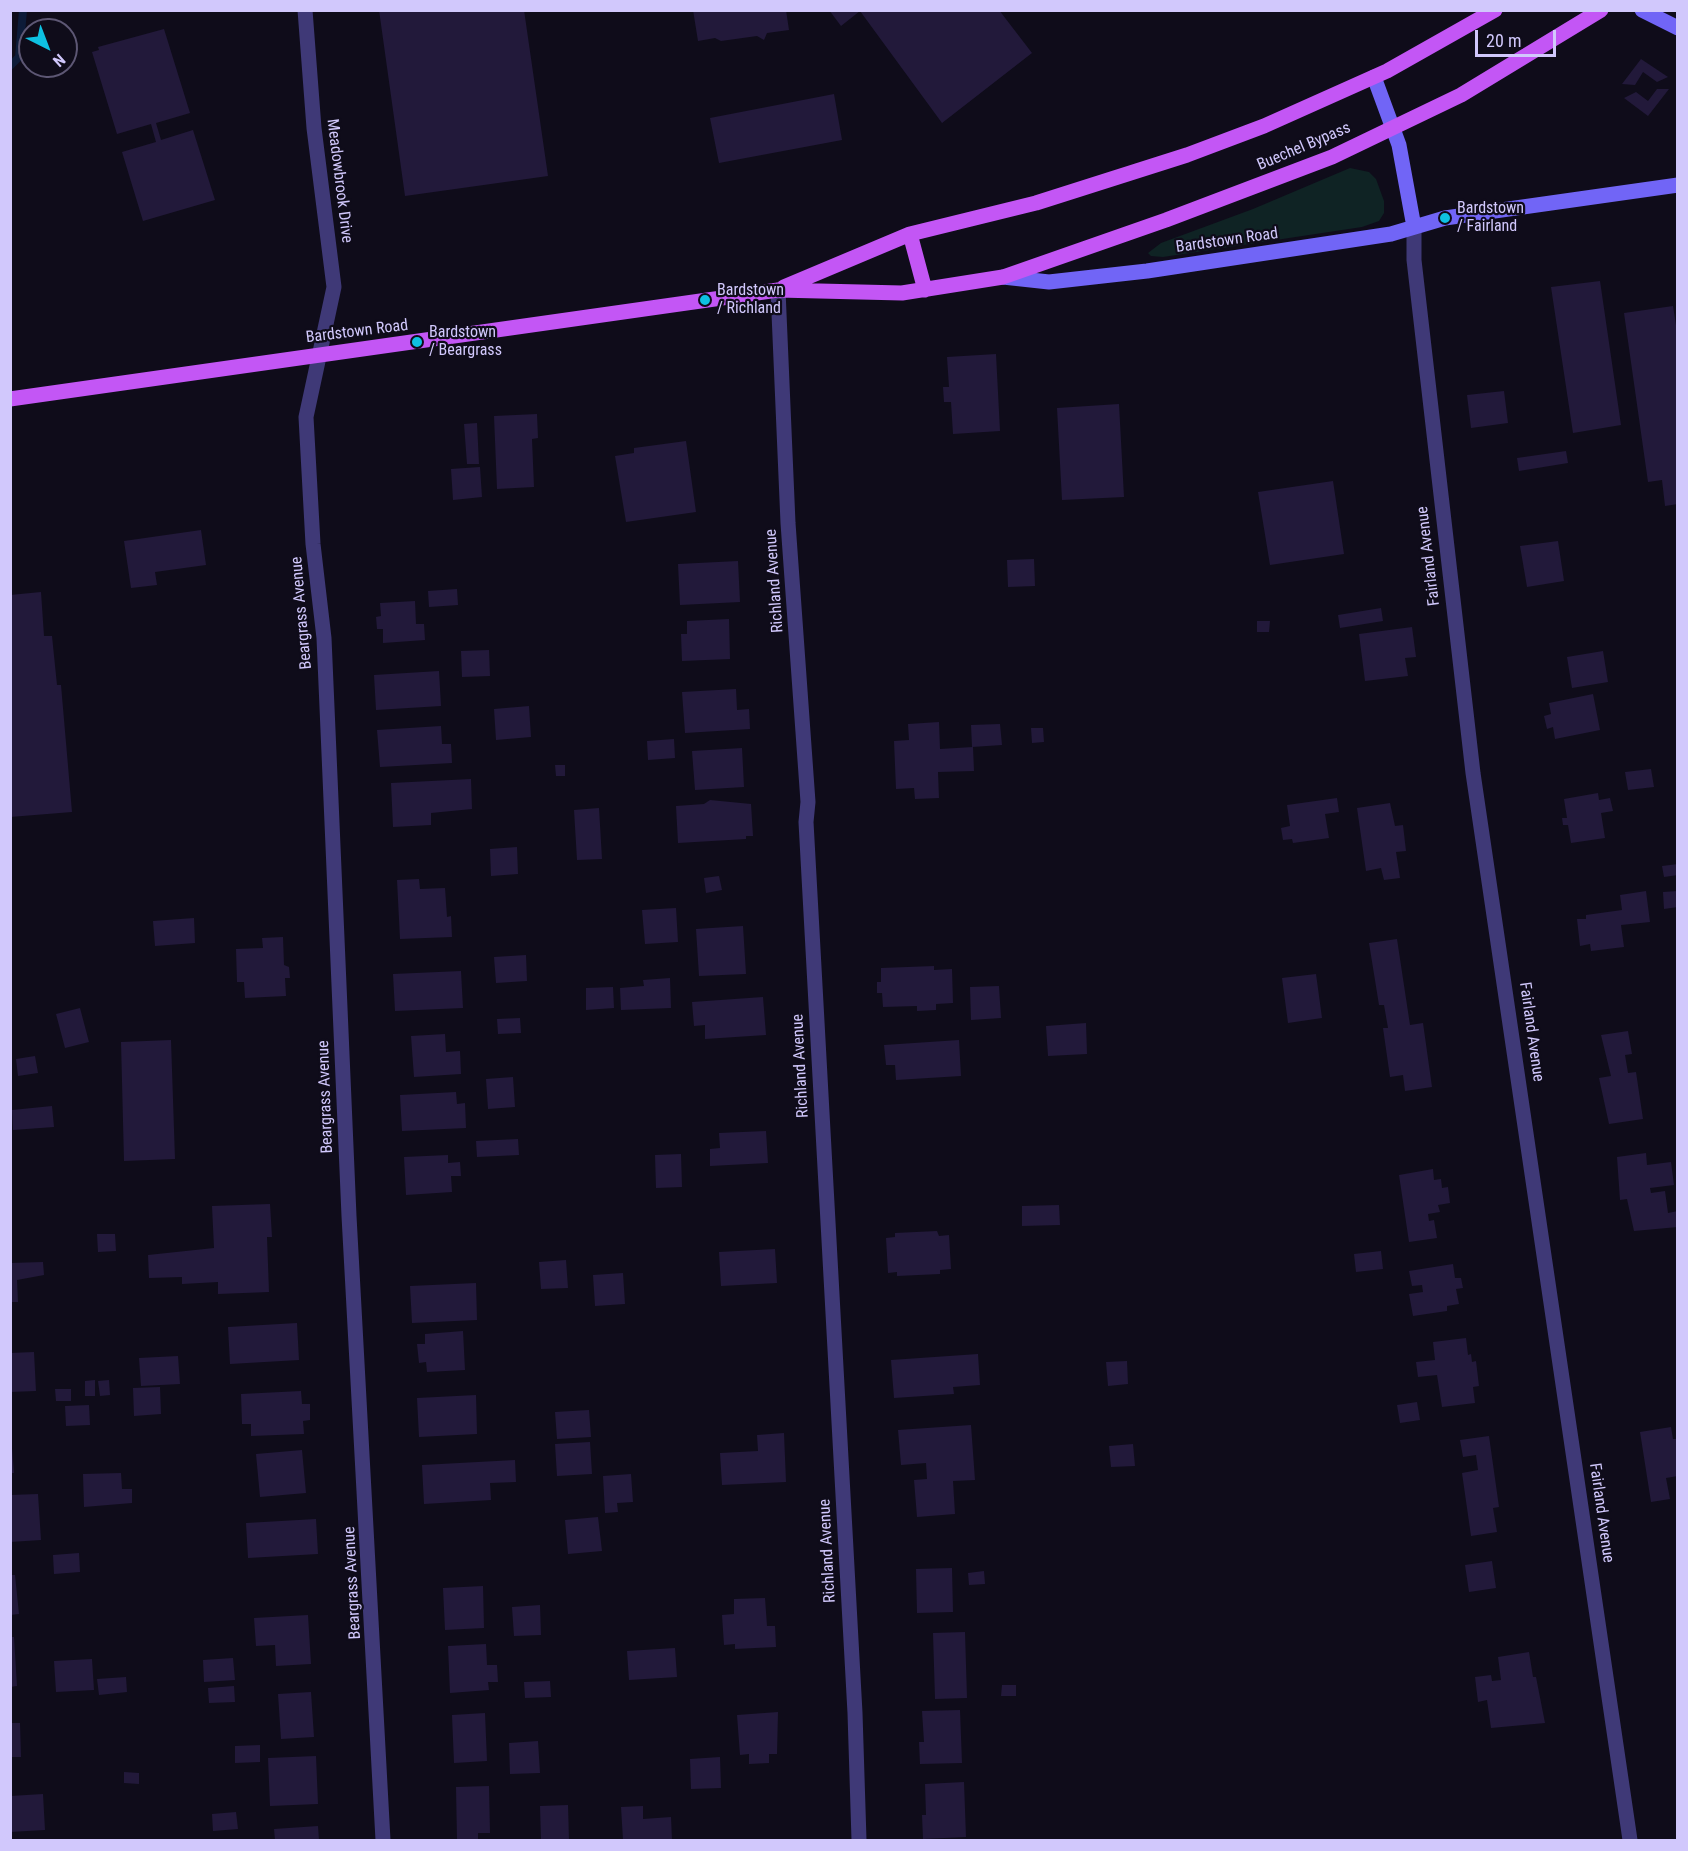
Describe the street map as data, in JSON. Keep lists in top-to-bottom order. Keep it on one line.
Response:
{"streets":{"main road":["Buechel Bypass","Bardstown Road"],"street":["Meadowbrook Drive","Fairland Avenue","Richland Avenue","Beargrass Avenue"]},"crossings":[["Buechel Bypass","Bardstown Road"],["Meadowbrook Drive","Bardstown Road"],["Meadowbrook Drive","Beargrass Avenue"],["Bardstown Road","Fairland Avenue"],["Bardstown Road","Richland Avenue"],["Bardstown Road","Beargrass Avenue"]],"places":["Bardstown / Fairland","Bardstown / Richland","Bardstown / Beargrass"],"scale_bar":"20 m","north":"bottom right"}
